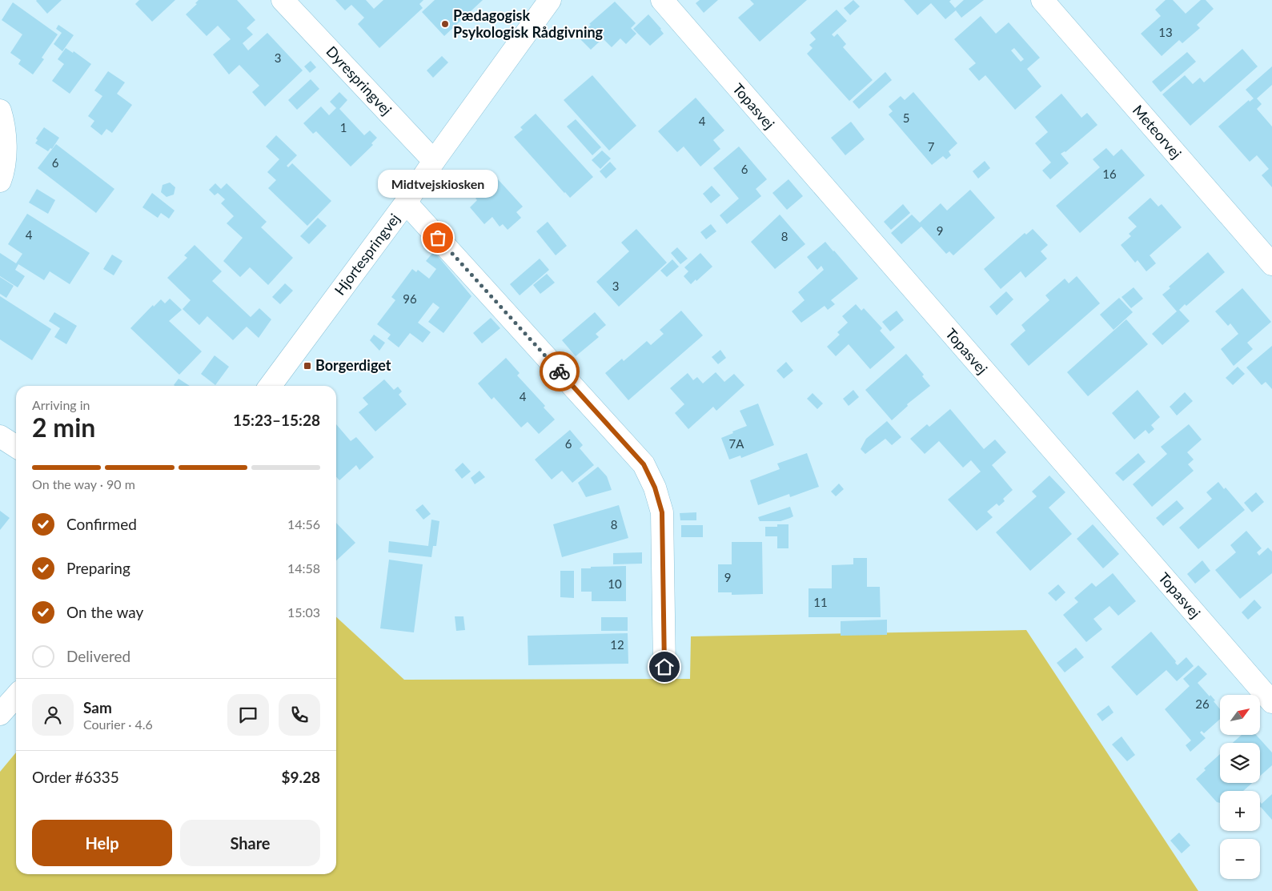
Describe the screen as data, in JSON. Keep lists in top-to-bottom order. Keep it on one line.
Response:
{"streets":{"street":["Dyrespringvej","Topasvej","Meteorvej","Hjortespringvej"]},"crossings":[["Dyrespringvej","Hjortespringvej"]],"places":{"other":["Pædagogisk Psykologisk Rådgivning","Midtvejskiosken"],"transit":["Borgerdiget"]},"house_numbers":["13","3","5","4","1","7","6","6","16","9","4","8","3","96","4","6","7A","8","9","10","11","12","26"],"north":"top right","page":{"bubble":"Midtvejskiosken","heading":["2 min","Arriving in","15:23–15:28"],"panel":["Sam","Courier · 4.6","Order #6335","$9.28"],"bar":"On the way · 90 m","list":[["Confirmed","14:56"],["Preparing","14:58"],["On the way","15:03"],"Delivered"],"map_buttons":["+","−"],"buttons":["Help","Share"]}}
